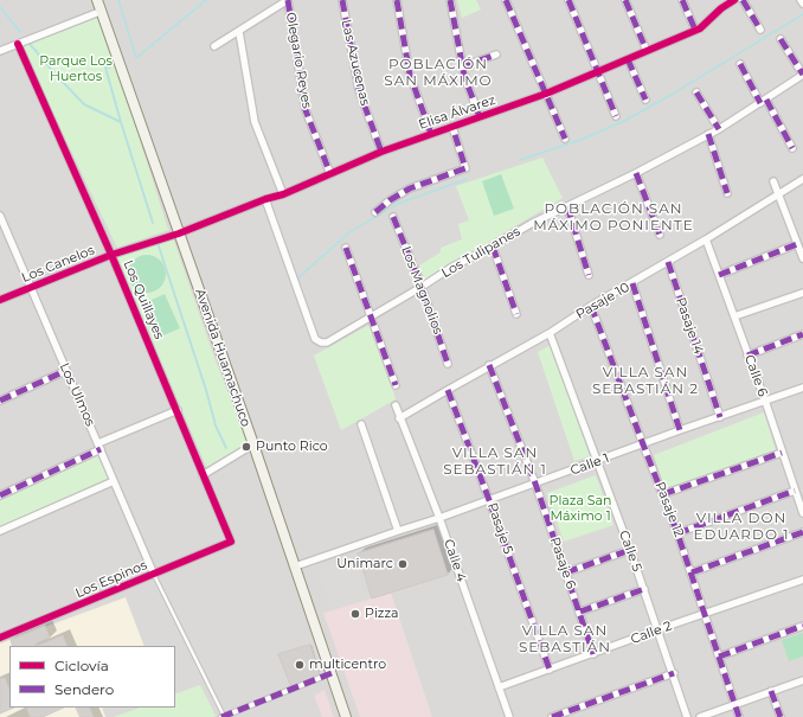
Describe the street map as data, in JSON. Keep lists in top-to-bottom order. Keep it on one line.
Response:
{"streets":{"main road":["Avenida Huamachuco"],"street":["Olegario Reyes","Las Azucenas","Elisa Álvarez","Los Tulipanes","Los Canelos","Los Magnolios","Los Quillayes","Pasaje 10","Pasaje 14","Calle 6","Los Ulmos","Calle 1","Pasaje 12","Pasaje 5","Calle 5","Calle 4","Pasaje 6","Los Espinos","Calle 2"]},"crossings":[["Olegario Reyes","Elisa Álvarez"],["Las Azucenas","Elisa Álvarez"],["Elisa Álvarez","Los Tulipanes"],["Elisa Álvarez","Los Canelos"],["Elisa Álvarez","Avenida Huamachuco"],["Los Tulipanes","Los Magnolios"],["Los Canelos","Los Quillayes"],["Los Canelos","Avenida Huamachuco"],["Los Canelos","Los Ulmos"],["Los Quillayes","Los Espinos"],["Pasaje 10","Pasaje 14"],["Pasaje 10","Calle 6"],["Pasaje 10","Pasaje 12"],["Pasaje 10","Pasaje 5"],["Pasaje 10","Calle 5"],["Pasaje 10","Calle 4"],["Pasaje 10","Pasaje 6"],["Pasaje 14","Calle 1"],["Avenida Huamachuco","Calle 1"],["Calle 6","Calle 1"],["Los Ulmos","Los Espinos"],["Calle 1","Pasaje 12"],["Calle 1","Pasaje 5"],["Calle 1","Calle 5"],["Calle 1","Calle 4"],["Calle 1","Pasaje 6"],["Pasaje 12","Calle 2"],["Pasaje 5","Calle 2"],["Calle 5","Calle 2"],["Calle 4","Calle 2"],["Pasaje 6","Calle 2"]],"districts":["POBLACIÓN SAN MÁXIMO","POBLACIÓN SAN MÁXIMO PONIENTE","VILLA SAN SEBASTIÁN 2","VILLA SAN SEBASTIÁN 1","VILLA DON EDUARDO 1","VILLA SAN SEBASTIÁN"],"parks":["Parque Los Huertos","Plaza San Máximo 1"],"places":["Punto Rico","Unimarc","Pizza","multicentro"],"legend":["Ciclovía","Sendero"]}
